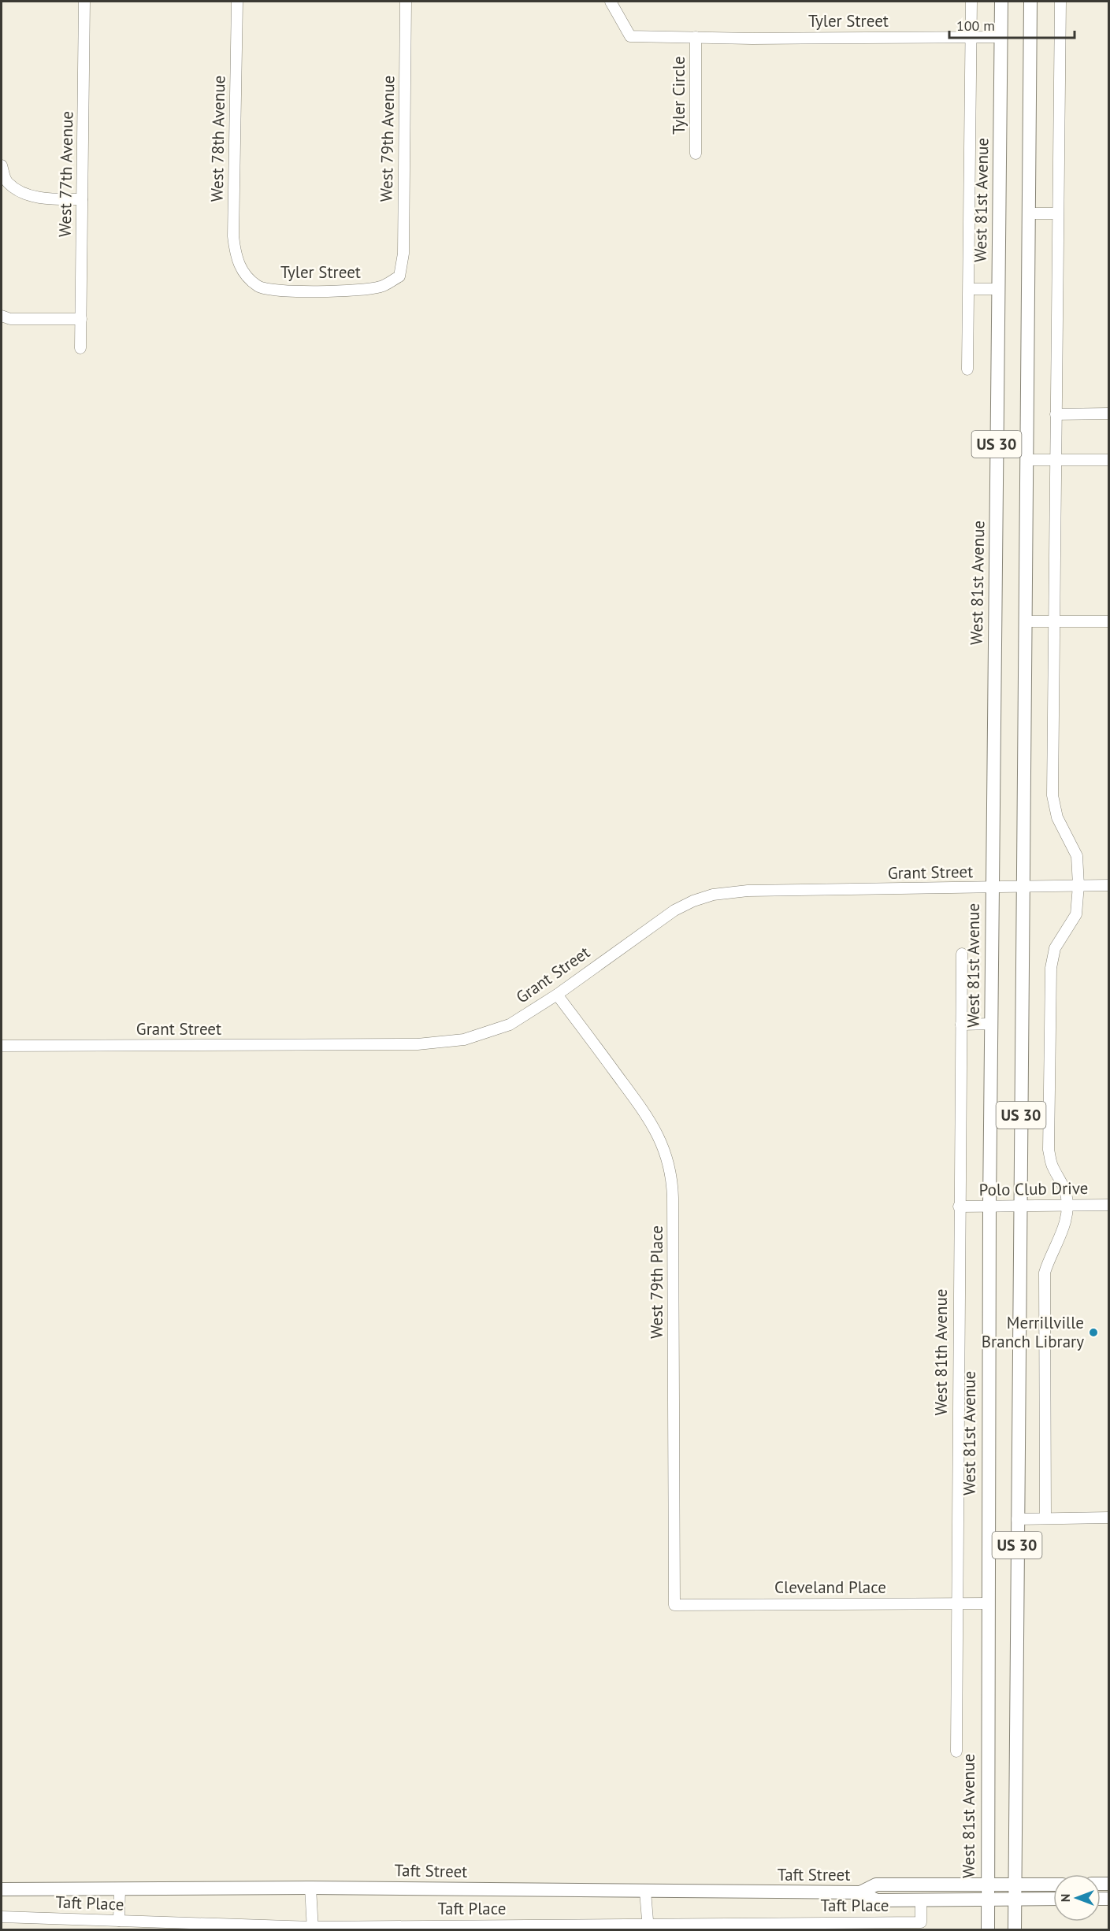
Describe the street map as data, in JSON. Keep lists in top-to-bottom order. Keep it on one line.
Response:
{"streets":{"main road":["West 81st Avenue","US 30","Taft Street"],"street":["Tyler Street","Tyler Circle","West 78th Avenue","West 79th Avenue","West 77th Avenue","Grant Street","Polo Club Drive","West 79th Place","West 81th Avenue","Cleveland Place","Taft Place"]},"crossings":[["Tyler Street","Tyler Circle"],["Tyler Street","West 78th Avenue"],["Tyler Street","West 79th Avenue"],["Tyler Street","West 81st Avenue"],["West 81st Avenue","Grant Street"],["West 81st Avenue","Polo Club Drive"],["West 81st Avenue","Cleveland Place"],["West 81st Avenue","Taft Street"],["US 30","Grant Street"],["US 30","Polo Club Drive"],["US 30","Taft Street"],["Grant Street","West 79th Place"],["Polo Club Drive","West 81th Avenue"],["West 79th Place","Cleveland Place"],["West 81th Avenue","Cleveland Place"],["Taft Street","Taft Place"]],"places":["Merrillville Branch Library"],"scale_bar":"100 m","north":"left"}
